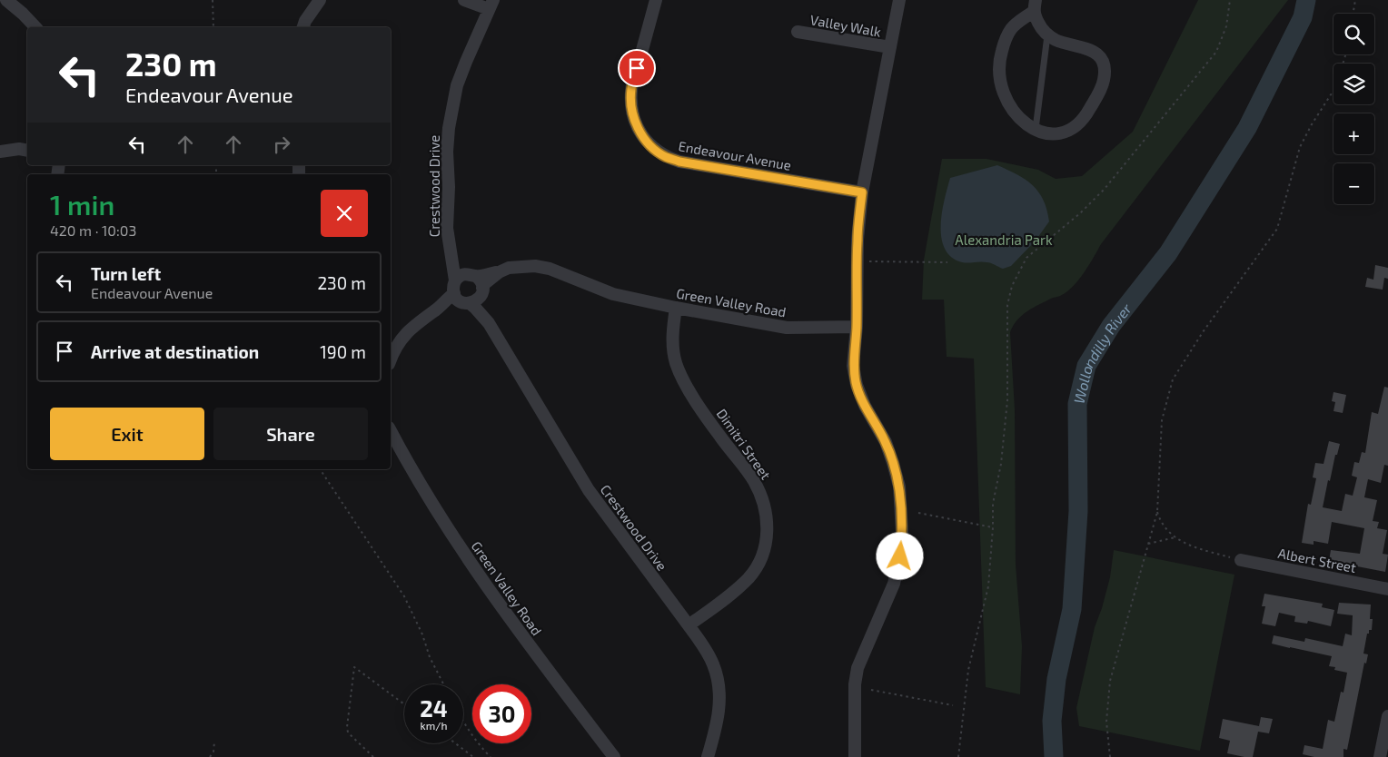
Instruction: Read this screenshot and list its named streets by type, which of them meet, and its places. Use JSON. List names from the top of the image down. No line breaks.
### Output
{"streets":{"street":["Valley Walk","Endeavour Avenue","Crestwood Drive","Green Valley Road","Dimitri Street","Albert Street"]},"crossings":[["Crestwood Drive","Green Valley Road"],["Crestwood Drive","Dimitri Street"],["Green Valley Road","Dimitri Street"]],"water":["Wollondilly River"],"parks":["Alexandria Park"],"page":{"map_buttons":["+","−"],"turn":["230 m","Endeavour Avenue"],"heading":["1 min","420 m · 10:03"],"list":[{"name":"Turn left","note":"Endeavour Avenue","value":"230 m"},{"name":"Arrive at destination","value":"190 m"}],"buttons":["Exit","Share"],"speed":"24 km/h","limit":"30"}}
